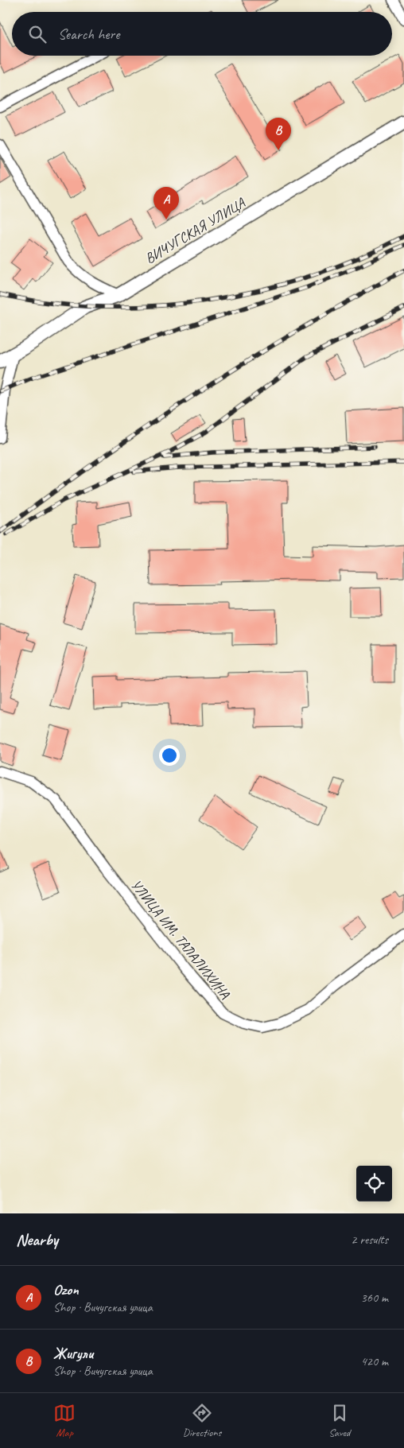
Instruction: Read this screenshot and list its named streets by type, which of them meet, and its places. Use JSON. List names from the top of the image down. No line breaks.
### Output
{"streets":{"main road":["ВИЧУГСКАЯ УЛИЦА"],"street":["УЛИЦА ИМ. ТАЛАЛИХИНА"]},"page":{"search":"Search here","pins":["B","A"],"heading":["Nearby","2 results"],"list":[{"mark":"A","name":"Ozon","note":"Shop · Вичугская улица","value":"360 m"},{"mark":"B","name":"Жигули","note":"Shop · Вичугская улица","value":"420 m"}],"nav":["Map","Directions","Saved"]}}
